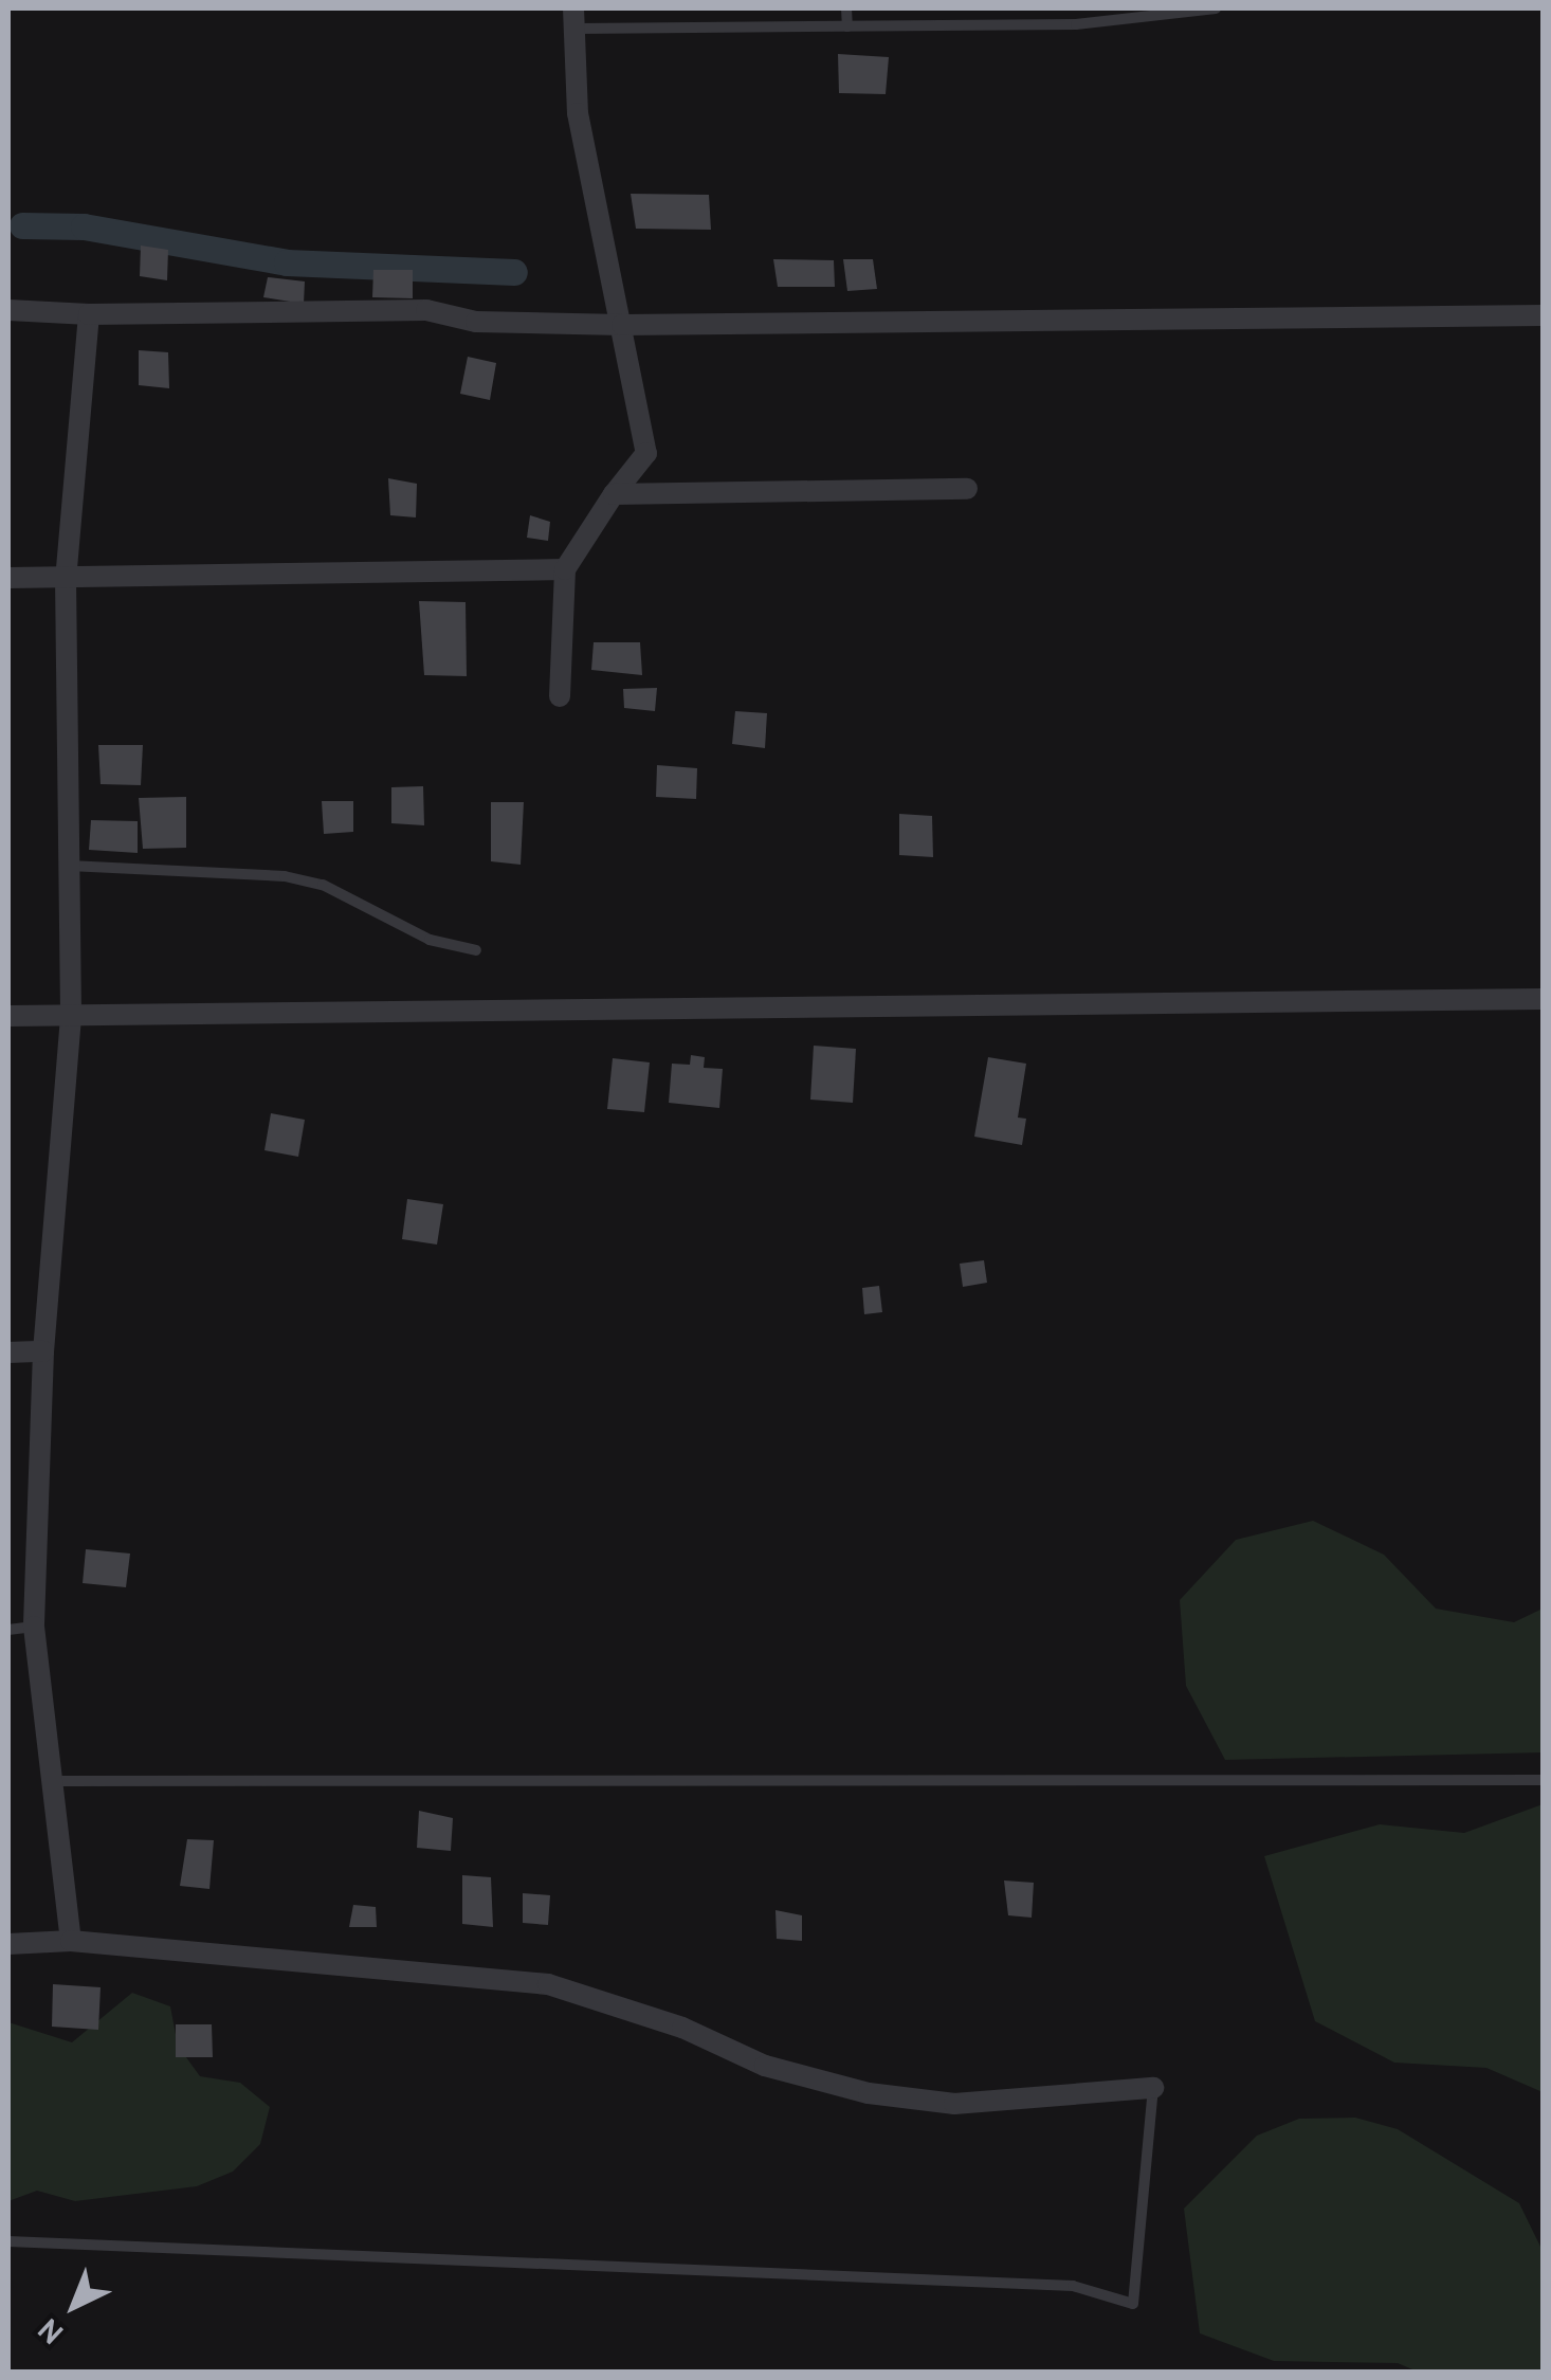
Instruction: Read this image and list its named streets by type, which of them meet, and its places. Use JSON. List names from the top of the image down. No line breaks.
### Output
{"north":"bottom left"}
